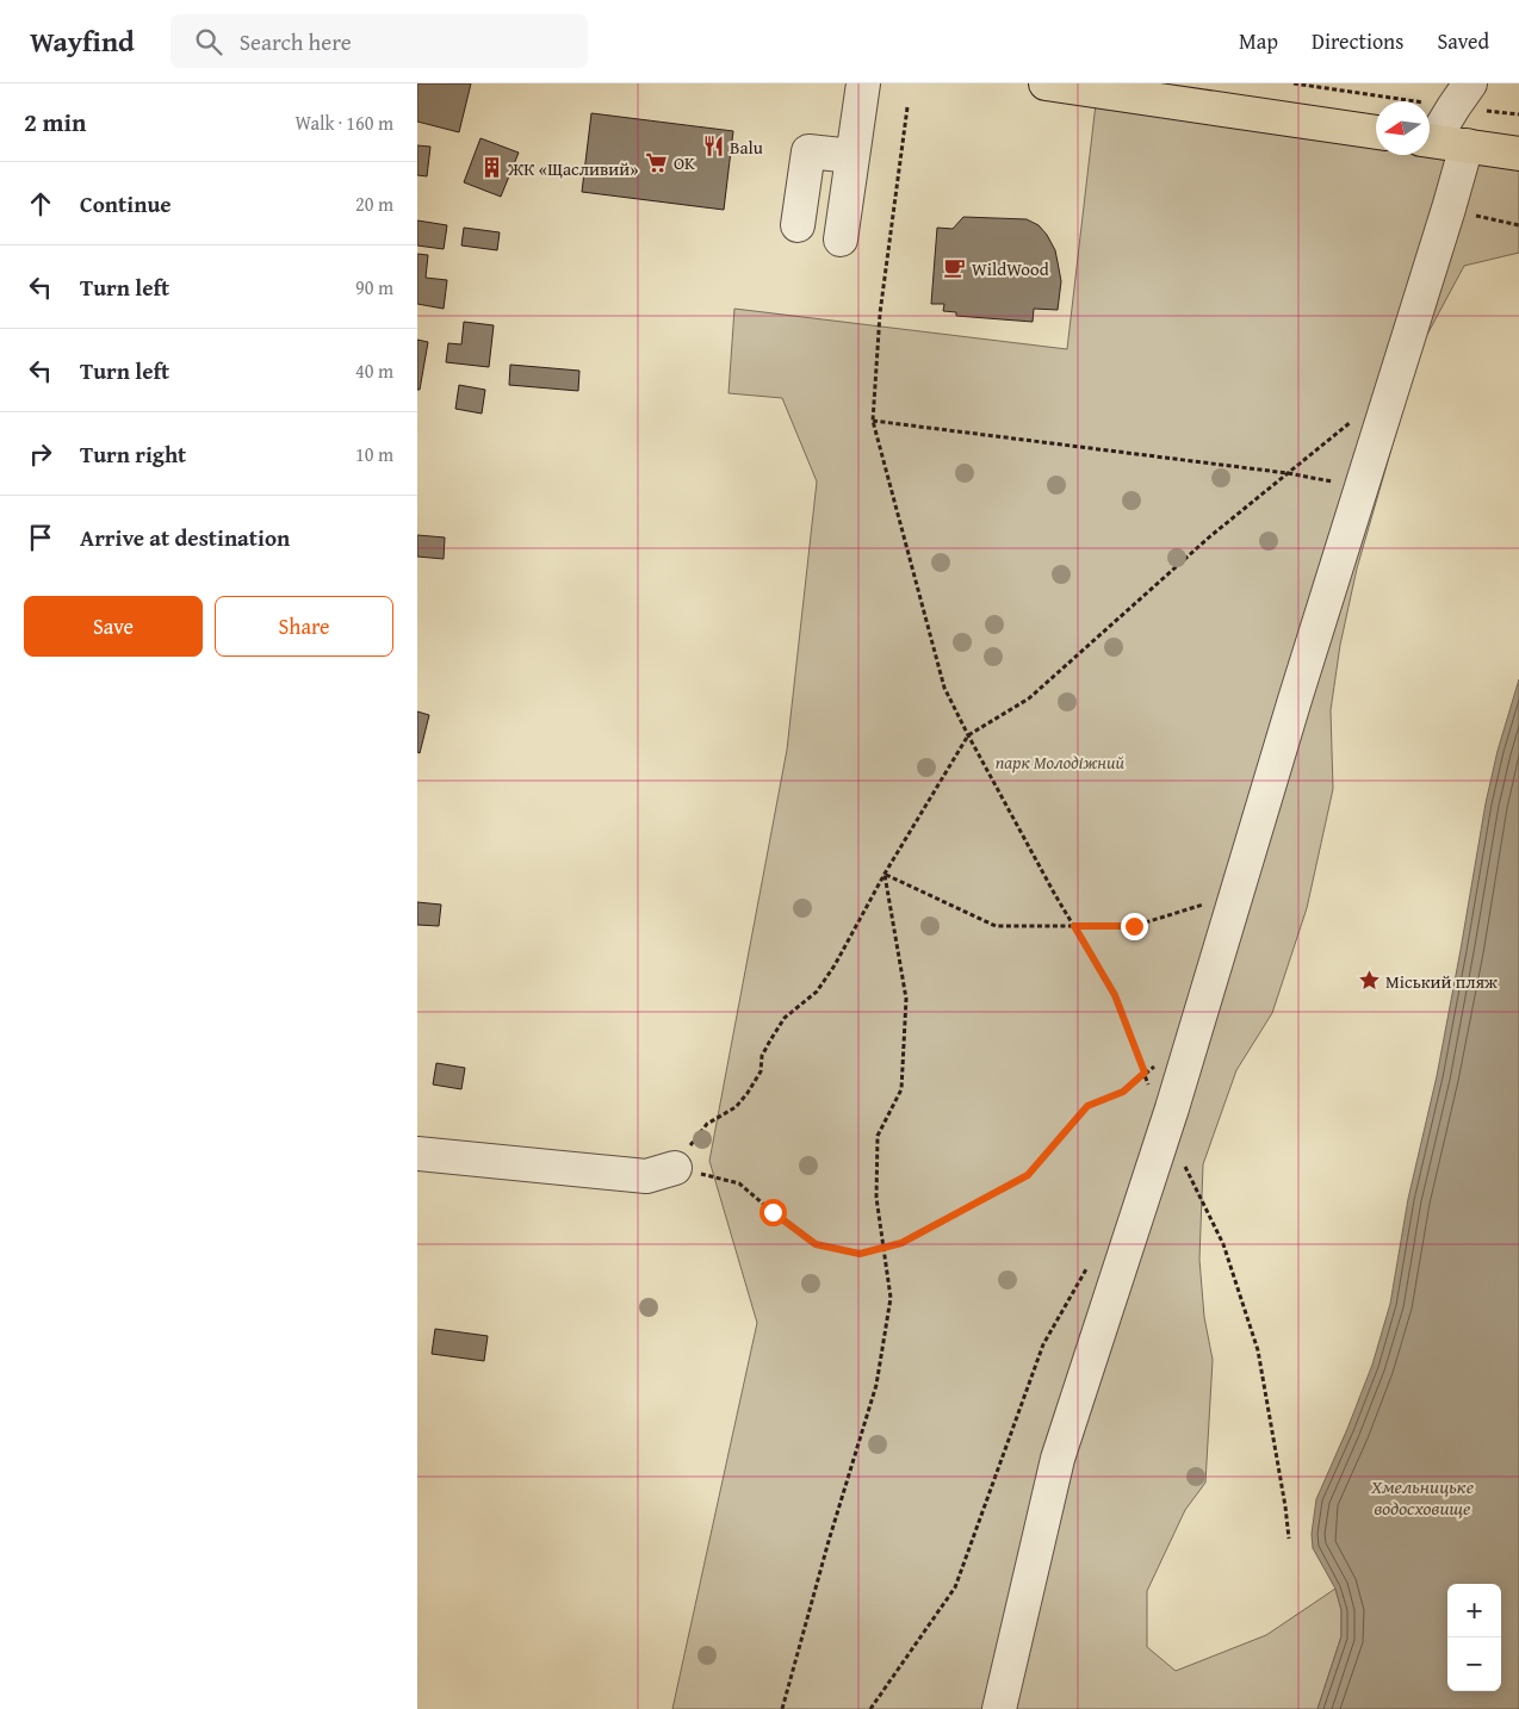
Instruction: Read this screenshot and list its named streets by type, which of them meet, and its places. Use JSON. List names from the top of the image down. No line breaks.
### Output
{"water":["Хмельницьке водосховище"],"parks":["парк Молодіжний"],"places":{"restaurant":["Balu"],"supermarket":["OK"],"building":["ЖК «Щасливий»"],"cafe":["WildWood"],"place":["Міський пляж"]},"north":"left","page":{"header":"Wayfind","search":"Search here","nav":["Map","Directions","Saved"],"heading":["2 min","Walk · 160 m"],"list":[["Continue","20 m"],["Turn left","90 m"],["Turn left","40 m"],["Turn right","10 m"],"Arrive at destination"],"buttons":["Save","Share"],"map_buttons":["+","−"]}}
